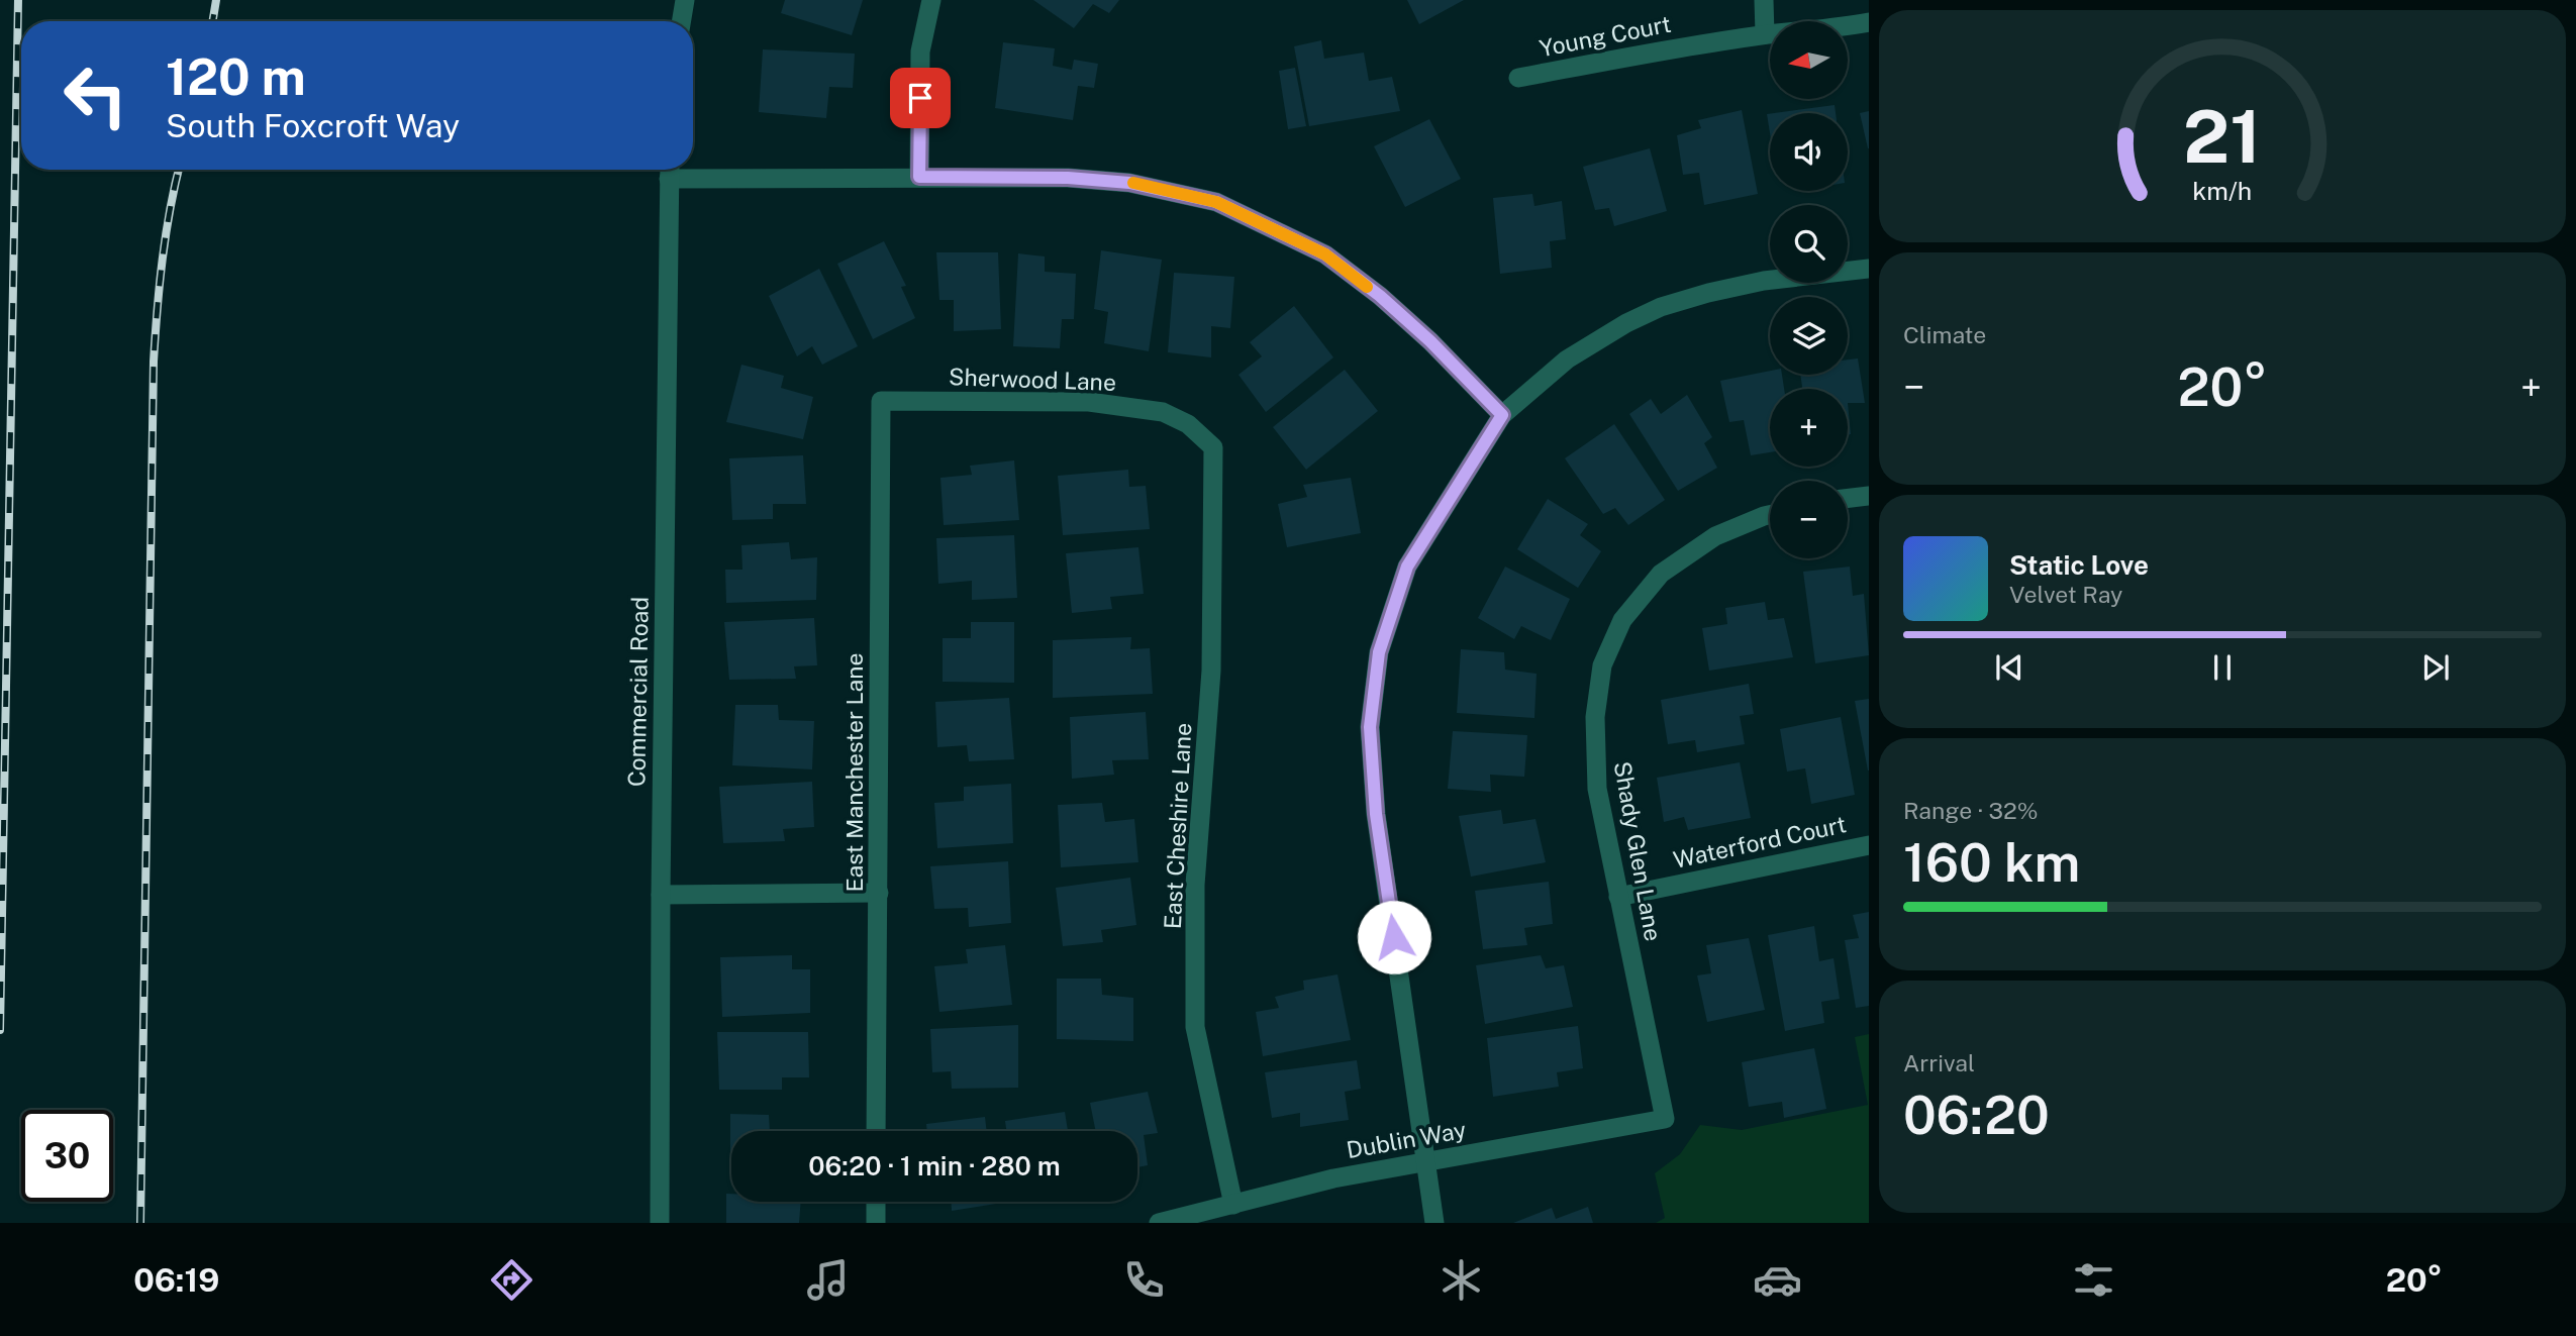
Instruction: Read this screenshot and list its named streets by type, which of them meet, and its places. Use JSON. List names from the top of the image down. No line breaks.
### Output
{"streets":{"street":["Young Court","Sherwood Lane","Commercial Road","East Manchester Lane","East Cheshire Lane","Waterford Court","Shady Glen Lane","Dublin Way"]},"crossings":[["Sherwood Lane","East Manchester Lane"],["Sherwood Lane","East Cheshire Lane"],["East Cheshire Lane","Dublin Way"],["Waterford Court","Shady Glen Lane"],["Shady Glen Lane","Dublin Way"]],"north":"left","page":{"map_buttons":["+","−"],"turn":["120 m","South Foxcroft Way"],"tile":["Climate",["Range · 32%","160 km"],["Arrival","06:20"]],"heat":["−","20°","+"],"song":["Static Love","Velvet Ray"],"limit":"30","trip":"06:20 · 1 min · 280 m","tabs":["06:19","20°"],"gauge":["21","km/h"]}}
